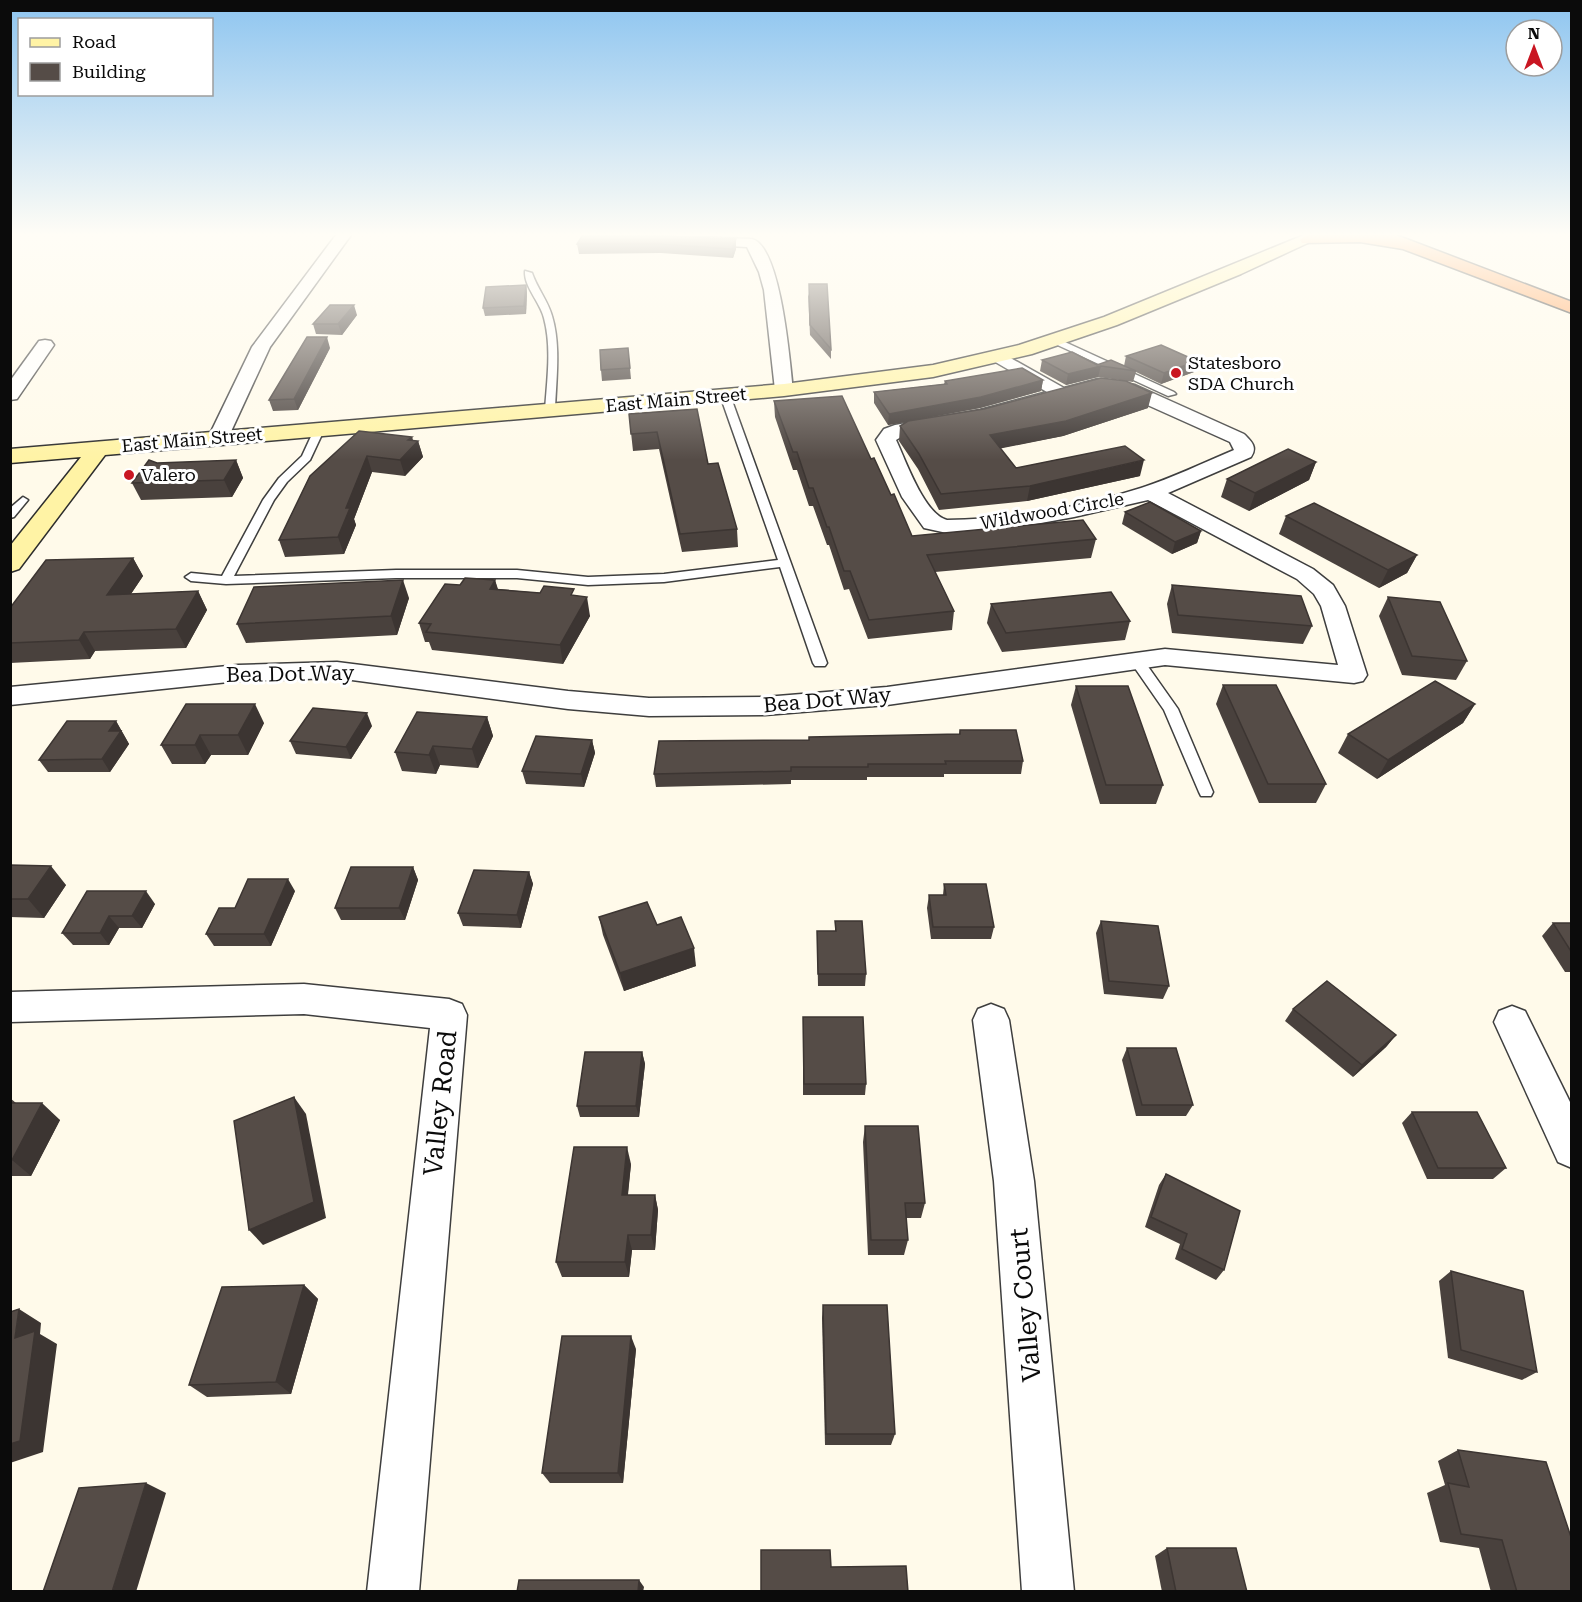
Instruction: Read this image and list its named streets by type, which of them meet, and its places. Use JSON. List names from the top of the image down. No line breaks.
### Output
{"streets":{"main road":["East Main Street"],"street":["Wildwood Circle","Bea Dot Way","Valley Road","Valley Court"]},"crossings":[["Wildwood Circle","Bea Dot Way"]],"places":["Statesboro SDA Church","Valero"],"legend":["Road","Building"],"north":"top"}
